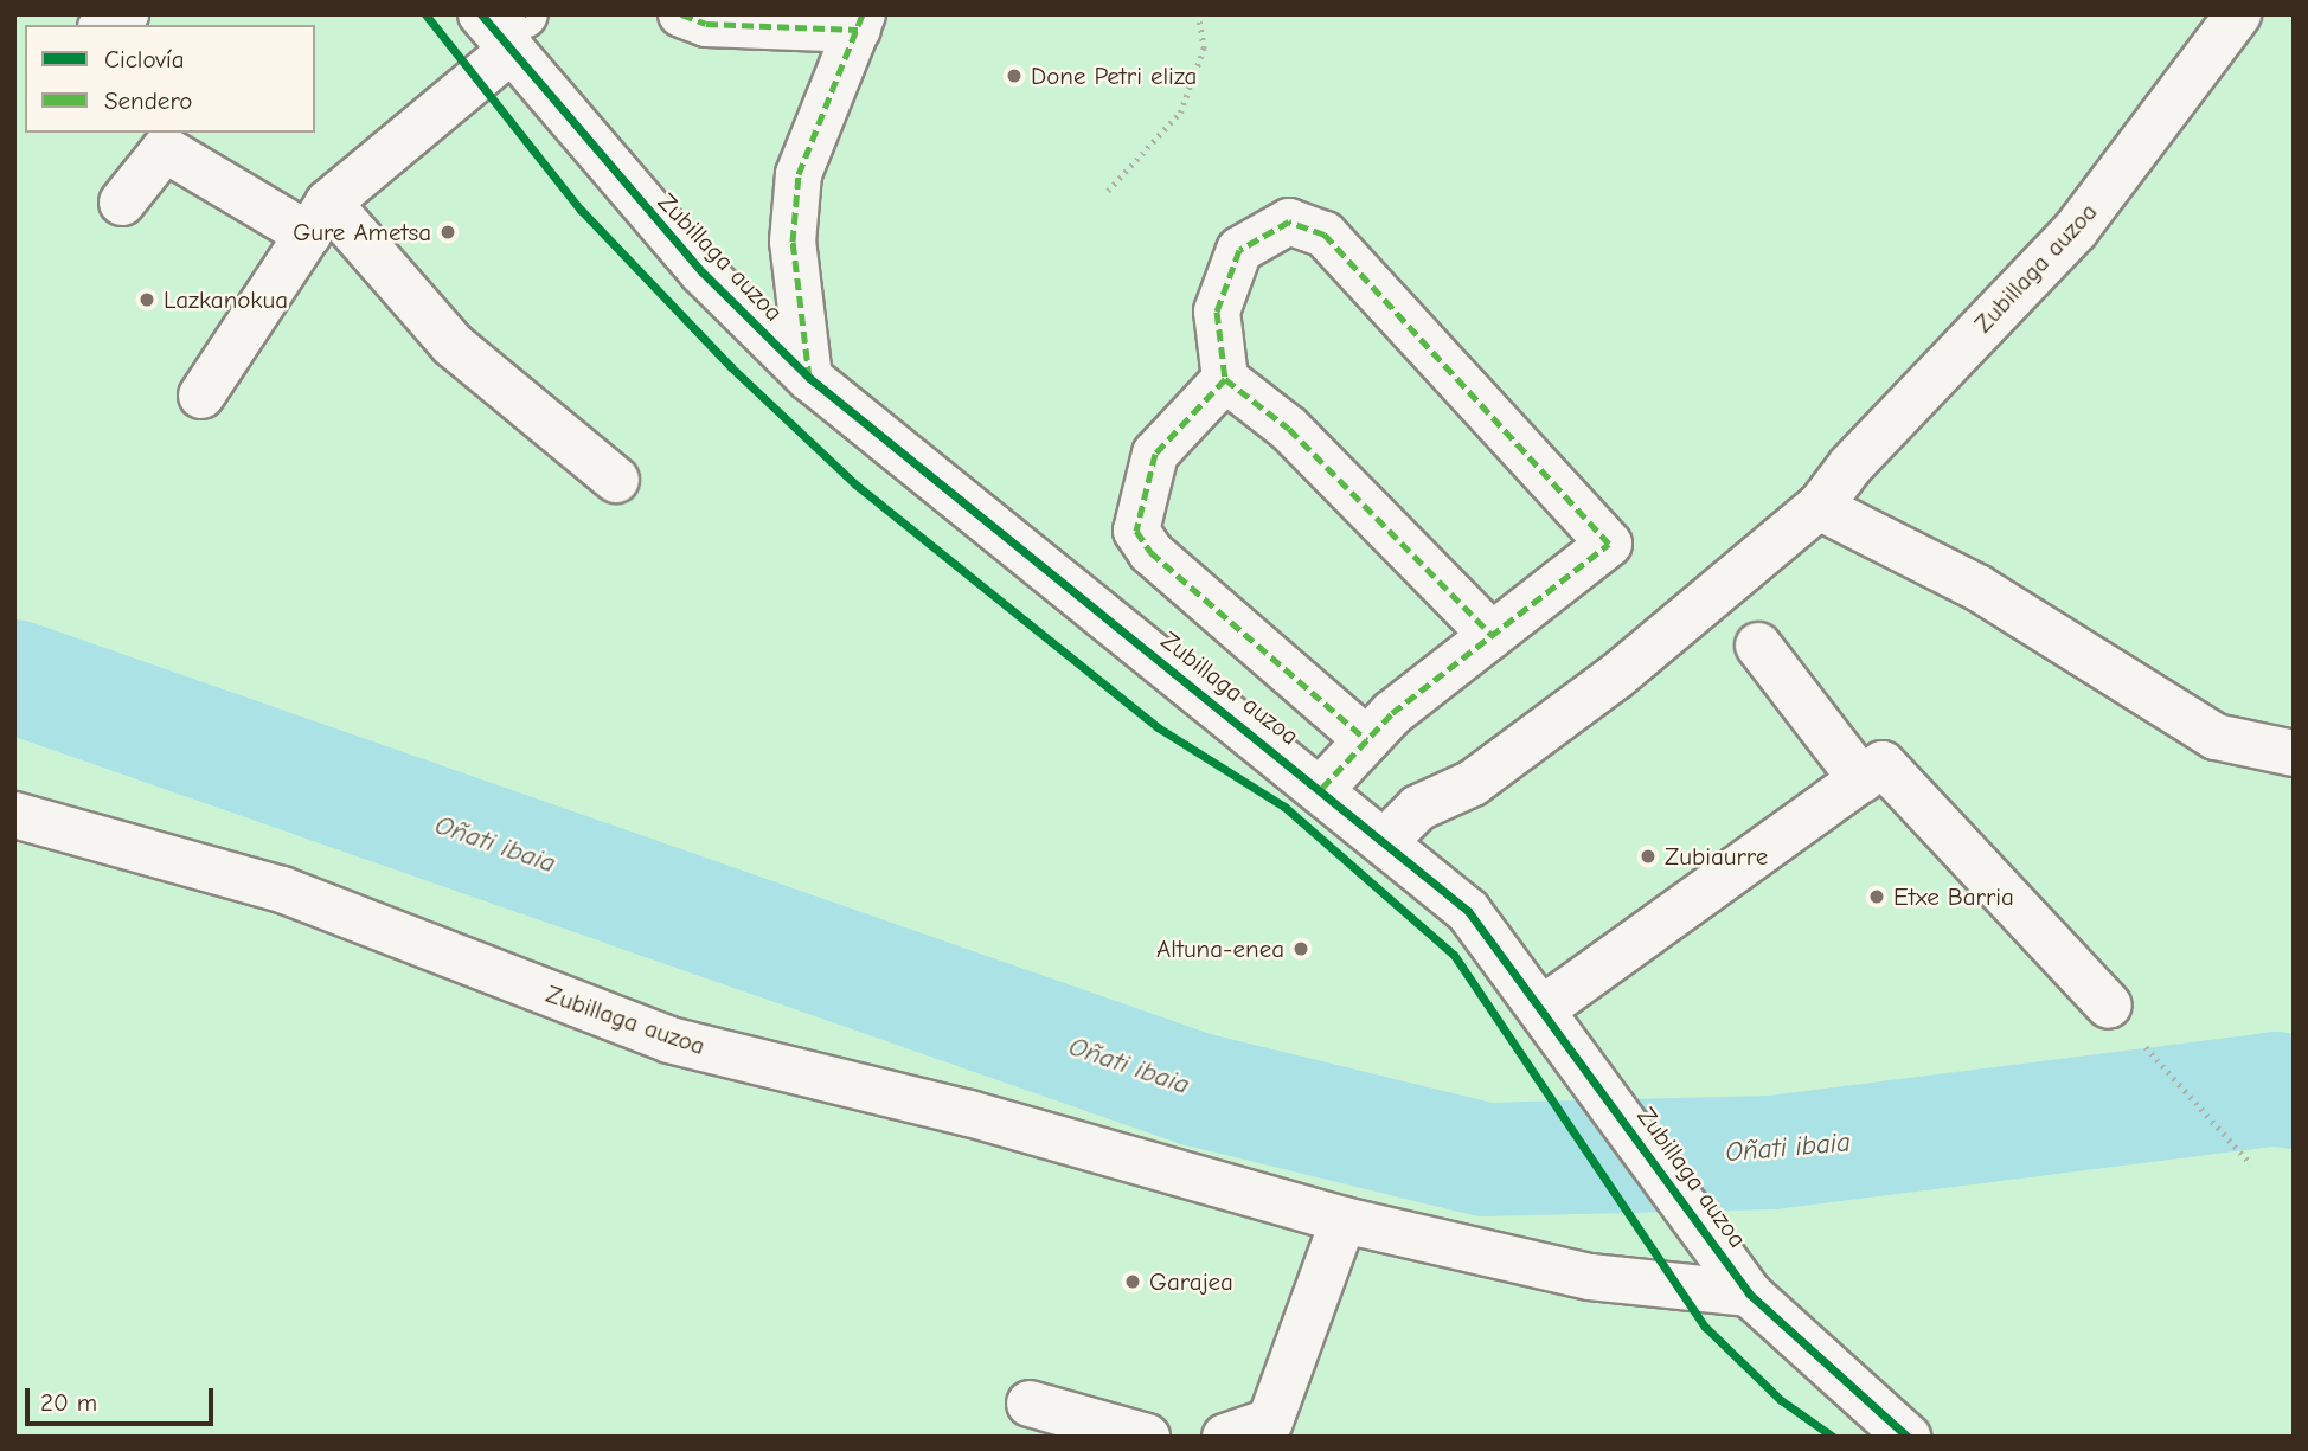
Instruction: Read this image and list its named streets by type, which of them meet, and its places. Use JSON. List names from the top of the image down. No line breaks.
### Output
{"streets":{"street":["Zubillaga auzoa"]},"water":["Oñati ibaia"],"places":["Done Petri eliza","Gure Ametsa","Lazkanokua","Zubiaurre","Etxe Barria","Altuna-enea","Garajea"],"legend":["Ciclovía","Sendero"],"scale_bar":"20 m"}
